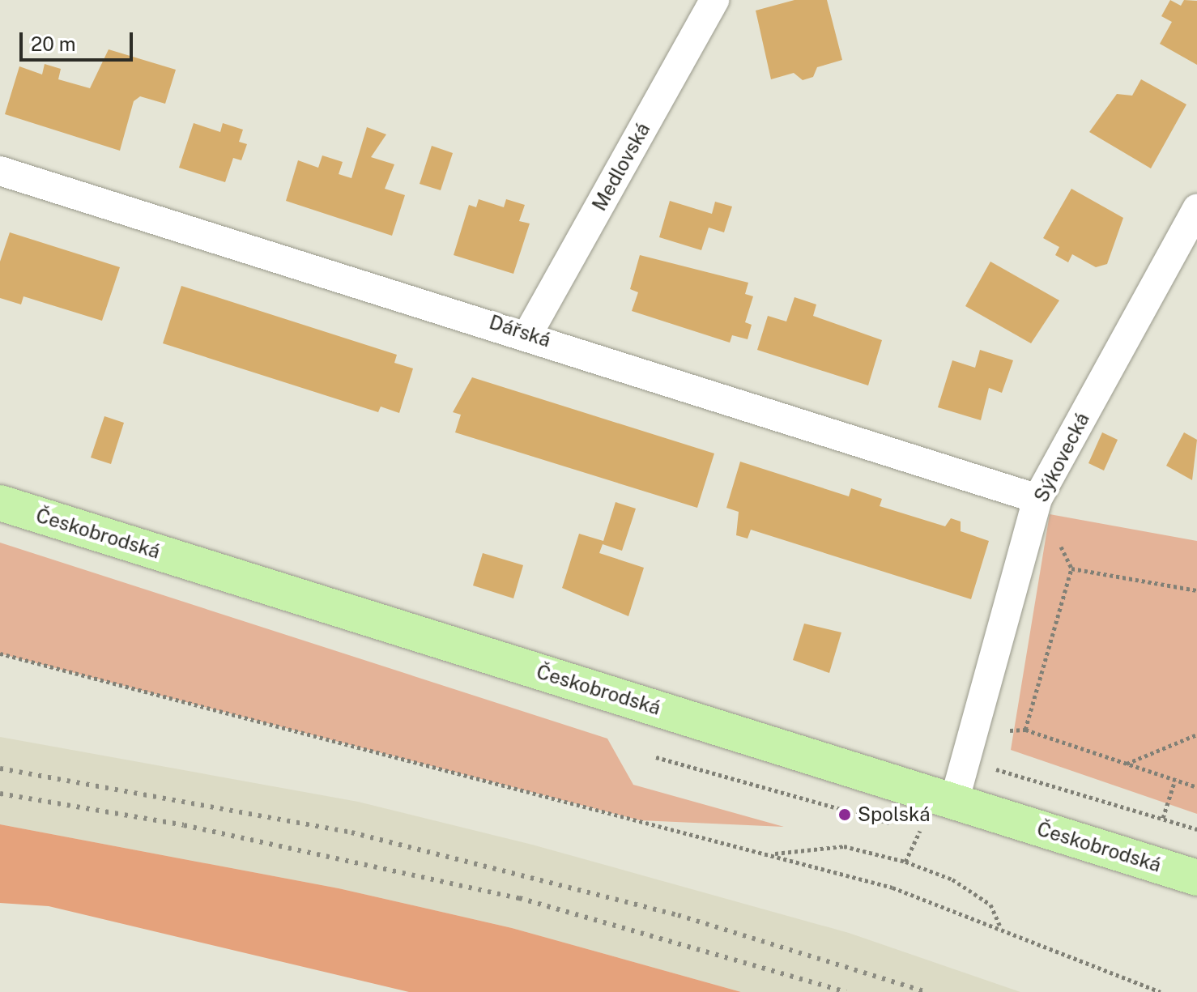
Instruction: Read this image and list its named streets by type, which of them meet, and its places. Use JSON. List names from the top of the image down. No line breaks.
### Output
{"streets":{"main road":["Českobrodská"],"street":["Medlovská","Dářská","Sýkovecká"]},"crossings":[["Medlovská","Dářská"],["Dářská","Sýkovecká"],["Sýkovecká","Českobrodská"]],"places":["Spolská"],"scale_bar":"20 m"}
